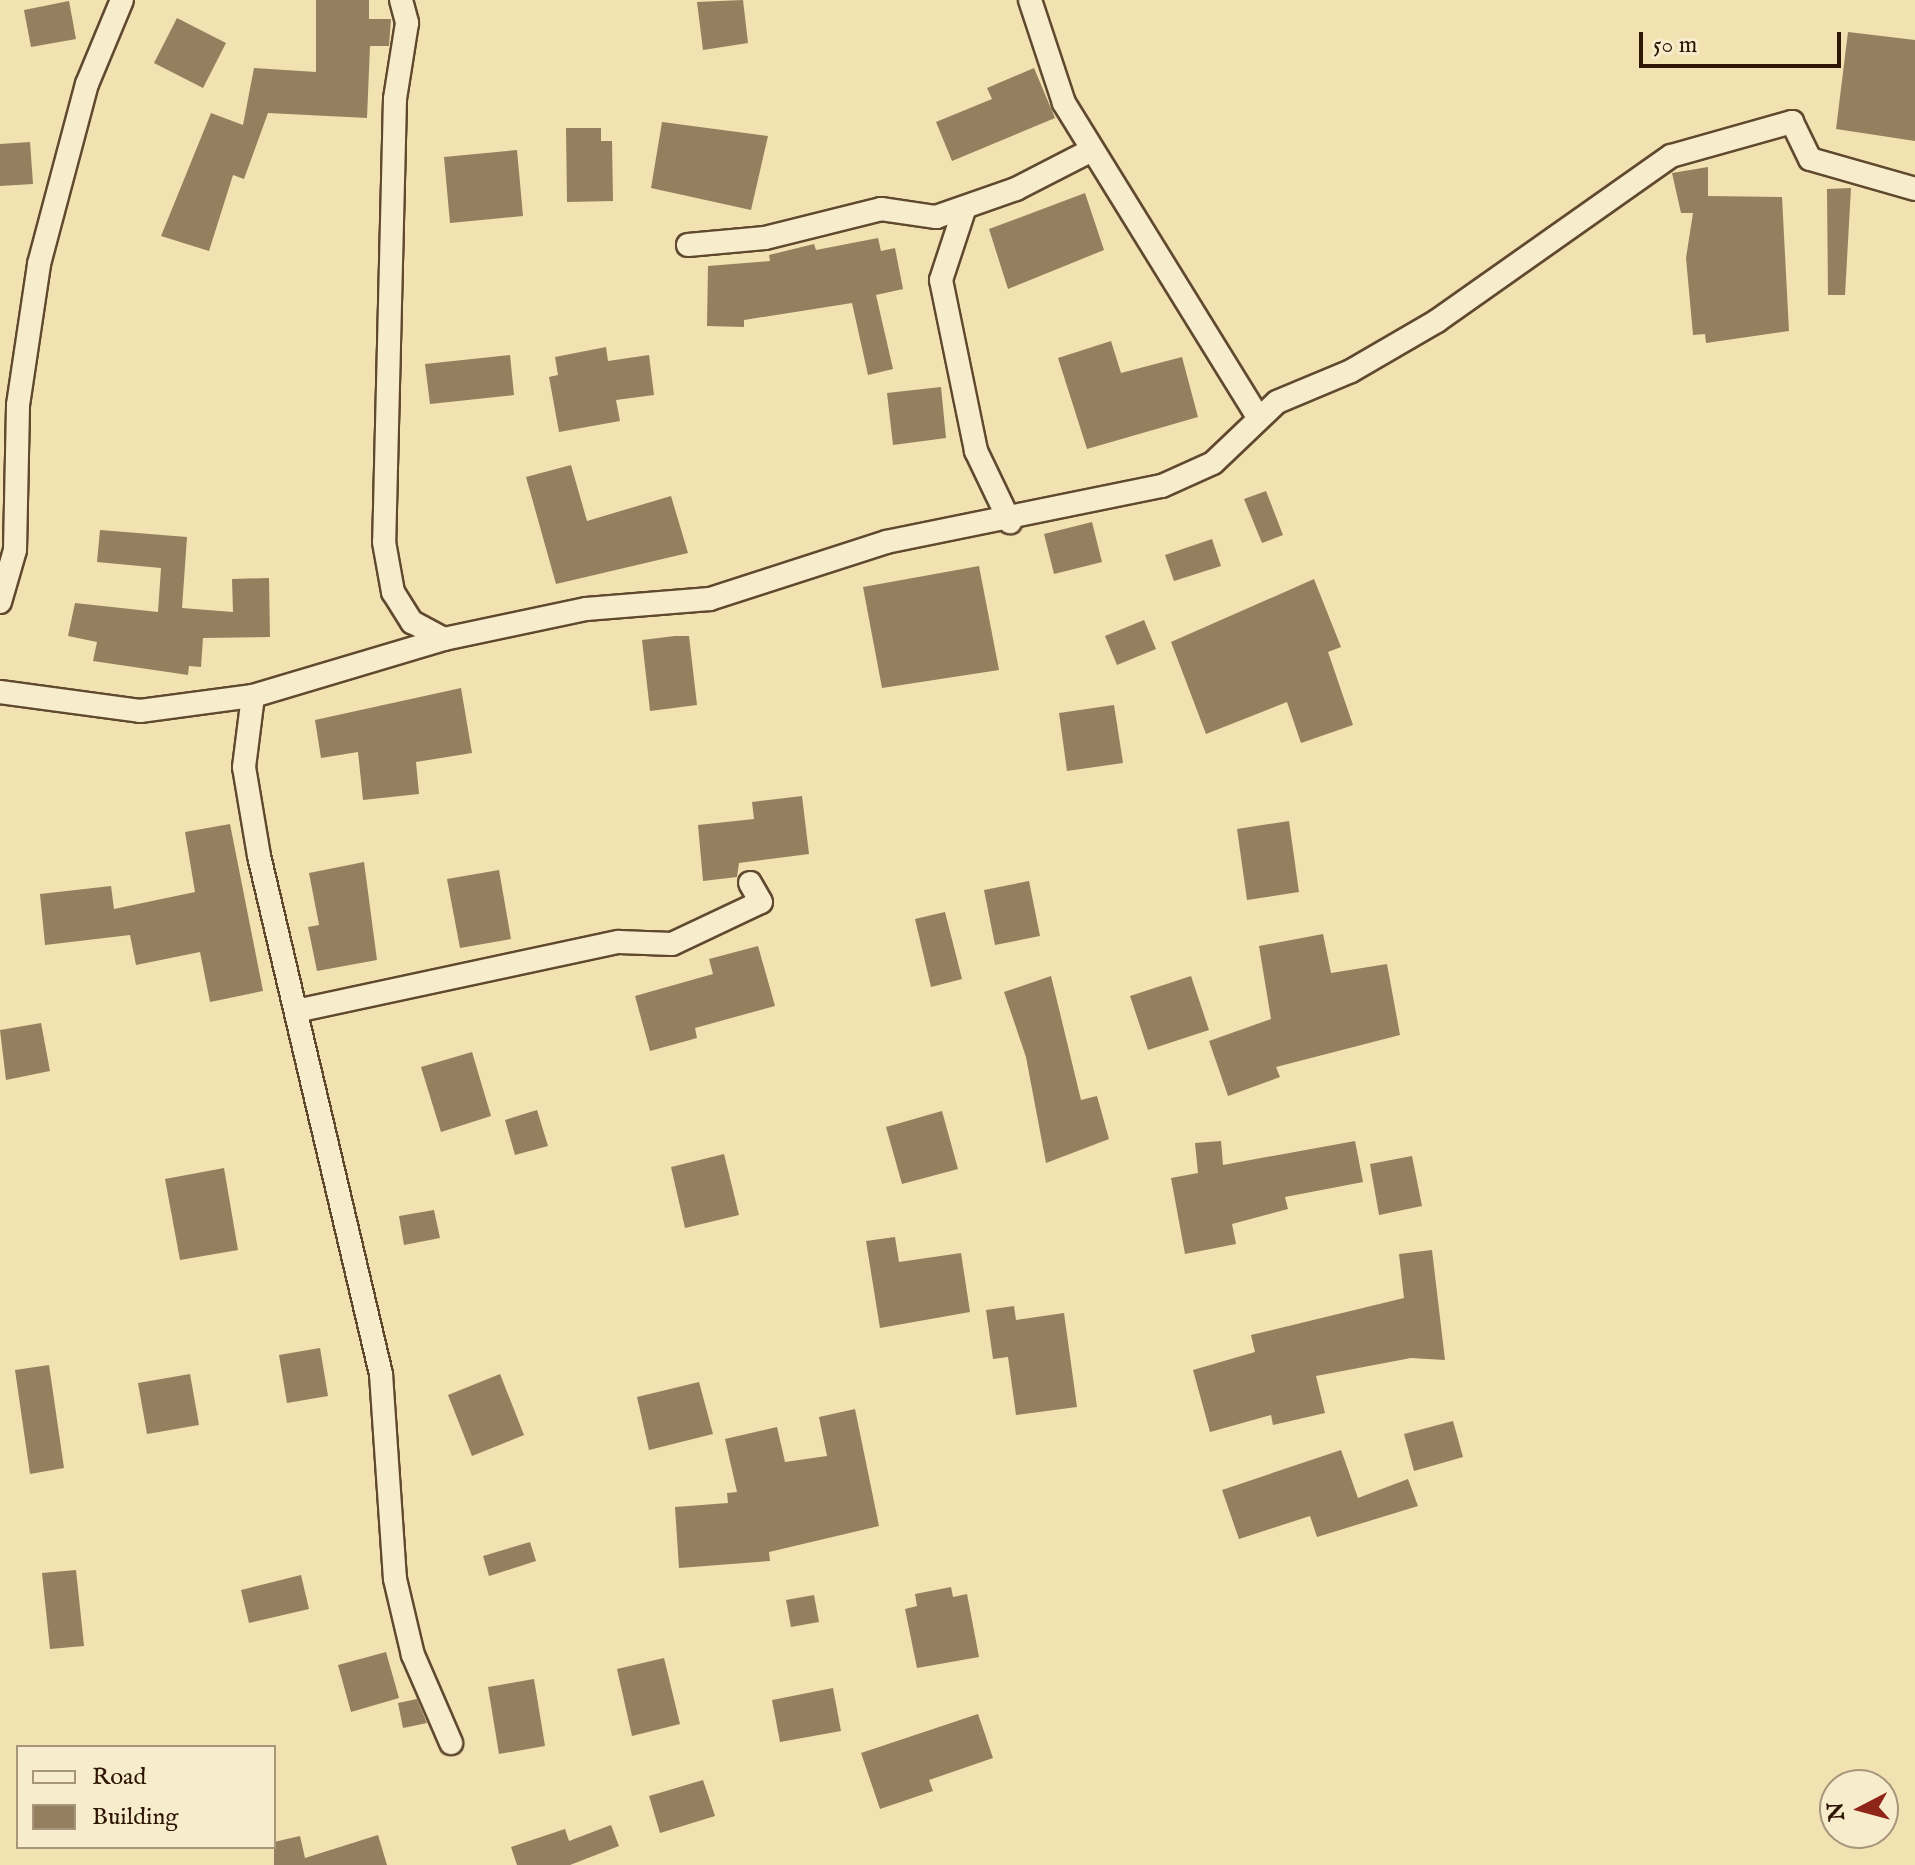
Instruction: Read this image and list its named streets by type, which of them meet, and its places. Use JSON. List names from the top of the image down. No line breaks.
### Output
{"legend":["Road","Building"],"scale_bar":"50 m","north":"left"}
